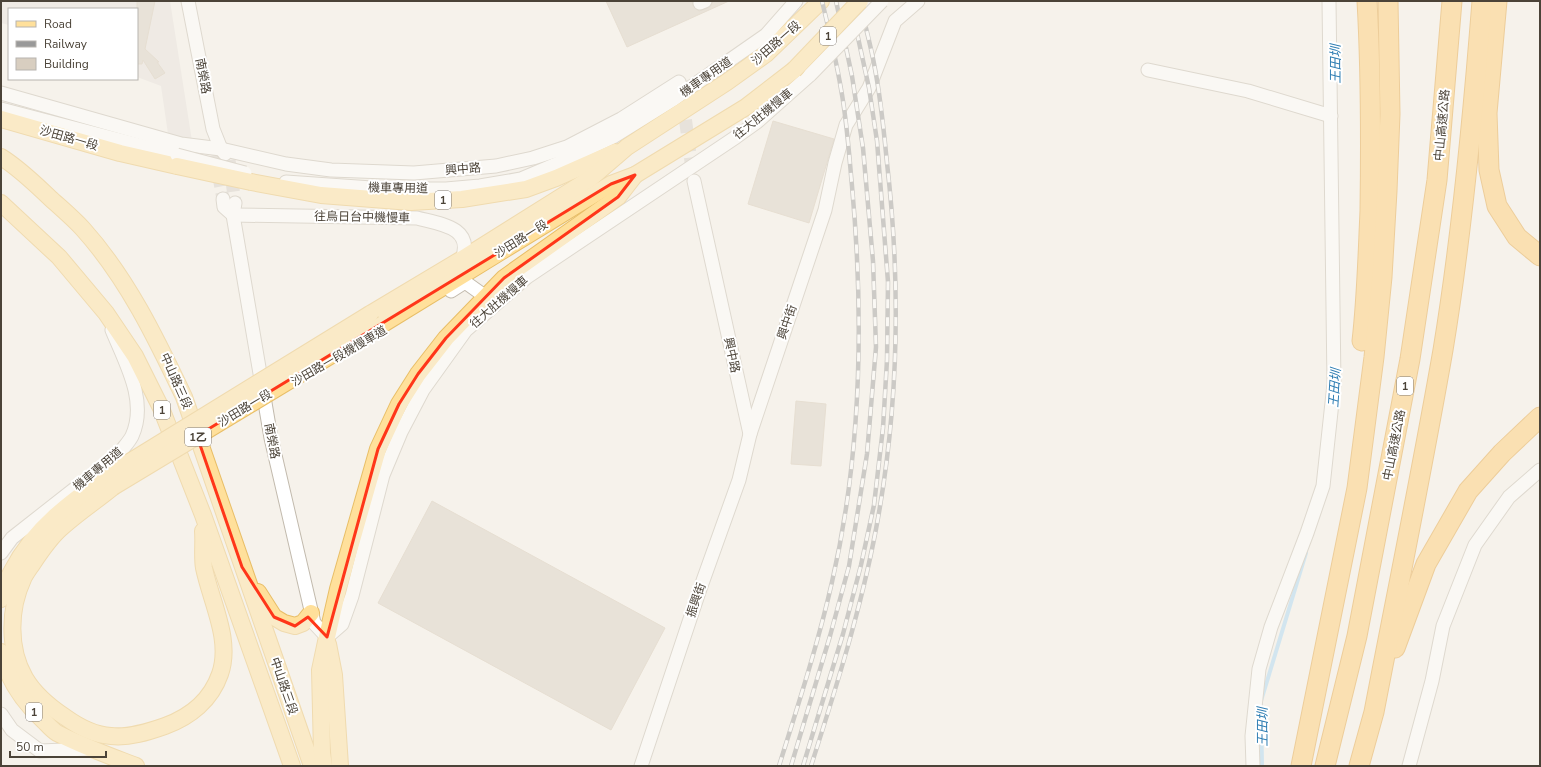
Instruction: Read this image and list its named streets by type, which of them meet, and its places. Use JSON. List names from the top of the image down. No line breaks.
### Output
{"streets":{"highway":["1","中山高速公路"],"main road":["沙田路一段","中山路三段","1乙"],"street":["南榮路","機車專用道","往大肚機慢車","興中路","往烏日台中機慢車","興中街","沙田路一段機慢車道","振興街"]},"crossings":[["沙田路一段","機車專用道"],["沙田路一段","往烏日台中機慢車"],["沙田路一段","沙田路一段機慢車道"],["沙田路一段","中山路三段"],["南榮路","興中路"],["南榮路","往烏日台中機慢車"],["機車專用道","中山路三段"],["往大肚機慢車","沙田路一段機慢車道"],["興中路","興中街"],["興中路","振興街"],["興中街","振興街"]],"water":["王田圳"],"legend":["Road","Railway","Building"],"scale_bar":"50 m"}
